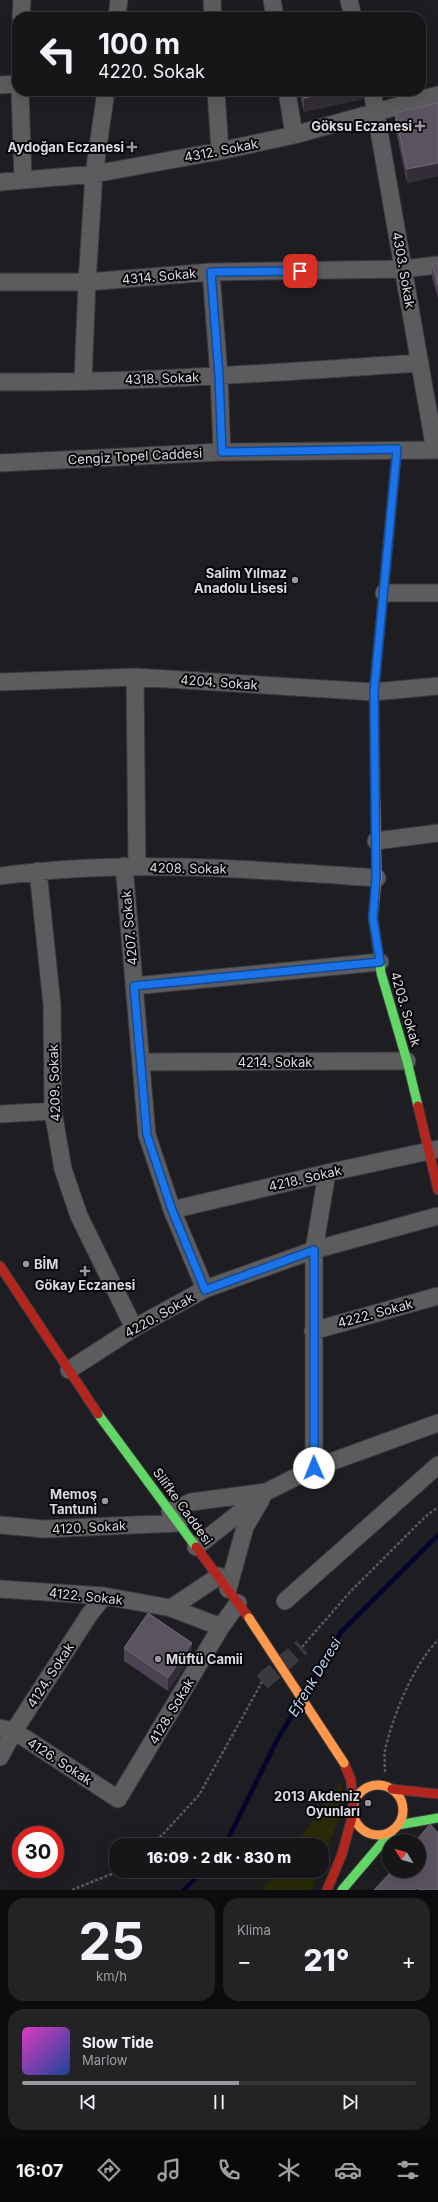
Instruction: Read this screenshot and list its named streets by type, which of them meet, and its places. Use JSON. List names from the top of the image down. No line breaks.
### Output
{"streets":{"street":["4312. Sokak","4303. Sokak","4314. Sokak","4318. Sokak","Cengiz Topel Caddesi","4204. Sokak","4208. Sokak","4207. Sokak","4203. Sokak","4214. Sokak","4209. Sokak","4218. Sokak","4222. Sokak","4220. Sokak","Silifke Caddesi","4120. Sokak","4122. Sokak","4124. Sokak","4128. Sokak","4126. Sokak"]},"crossings":[["4312. Sokak","4303. Sokak"],["4303. Sokak","4314. Sokak"],["4303. Sokak","4318. Sokak"],["4303. Sokak","Cengiz Topel Caddesi"],["Cengiz Topel Caddesi","4203. Sokak"],["4204. Sokak","4207. Sokak"],["4204. Sokak","4203. Sokak"],["4208. Sokak","4207. Sokak"],["4208. Sokak","4203. Sokak"],["4208. Sokak","4209. Sokak"],["4207. Sokak","4214. Sokak"],["4207. Sokak","4218. Sokak"],["4207. Sokak","4220. Sokak"],["4203. Sokak","4214. Sokak"],["4203. Sokak","4218. Sokak"],["4209. Sokak","4220. Sokak"],["4220. Sokak","Silifke Caddesi"],["Silifke Caddesi","4120. Sokak"],["Silifke Caddesi","4128. Sokak"],["4122. Sokak","4124. Sokak"],["4122. Sokak","4128. Sokak"],["4124. Sokak","4126. Sokak"],["4128. Sokak","4126. Sokak"]],"water":["Efrenk Deresi"],"places":{"health":["Göksu Eczanesi","Aydoğan Eczanesi","Gökay Eczanesi"],"other":["Salim Yılmaz Anadolu Lisesi","BİM","Memoş Tantuni","Müftü Camii","2013 Akdeniz Oyunları"]},"north":"top left","page":{"turn":["100 m","4220. Sokak"],"limit":"30","trip":"16:09 · 2 dk · 830 m","tile":[["25","km/h"],"Klima"],"heat":["−","21°","+"],"song":["Slow Tide","Marlow"],"tabs":"16:07"}}
